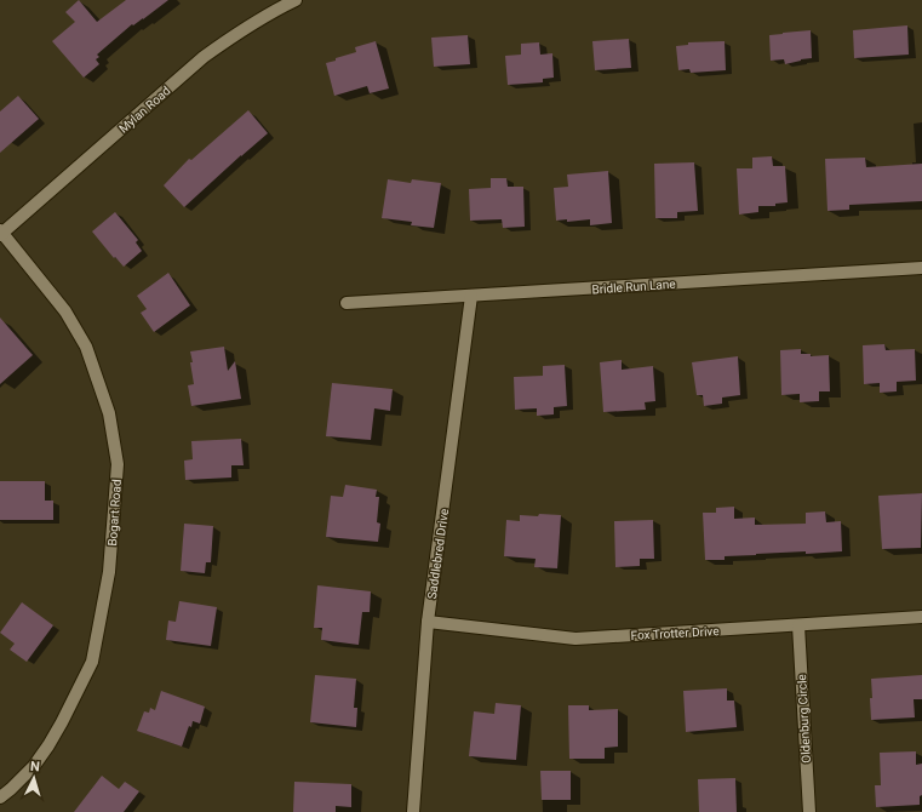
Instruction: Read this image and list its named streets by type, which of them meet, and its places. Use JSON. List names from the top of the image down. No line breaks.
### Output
{"streets":{"street":["Mylan Road","Bridle Run Lane","Bogart Road","Saddlebred Drive","Fox Trotter Drive","Oldenburg Circle"]},"crossings":[["Mylan Road","Bogart Road"],["Bridle Run Lane","Saddlebred Drive"],["Saddlebred Drive","Fox Trotter Drive"],["Fox Trotter Drive","Oldenburg Circle"]],"north":"top"}
